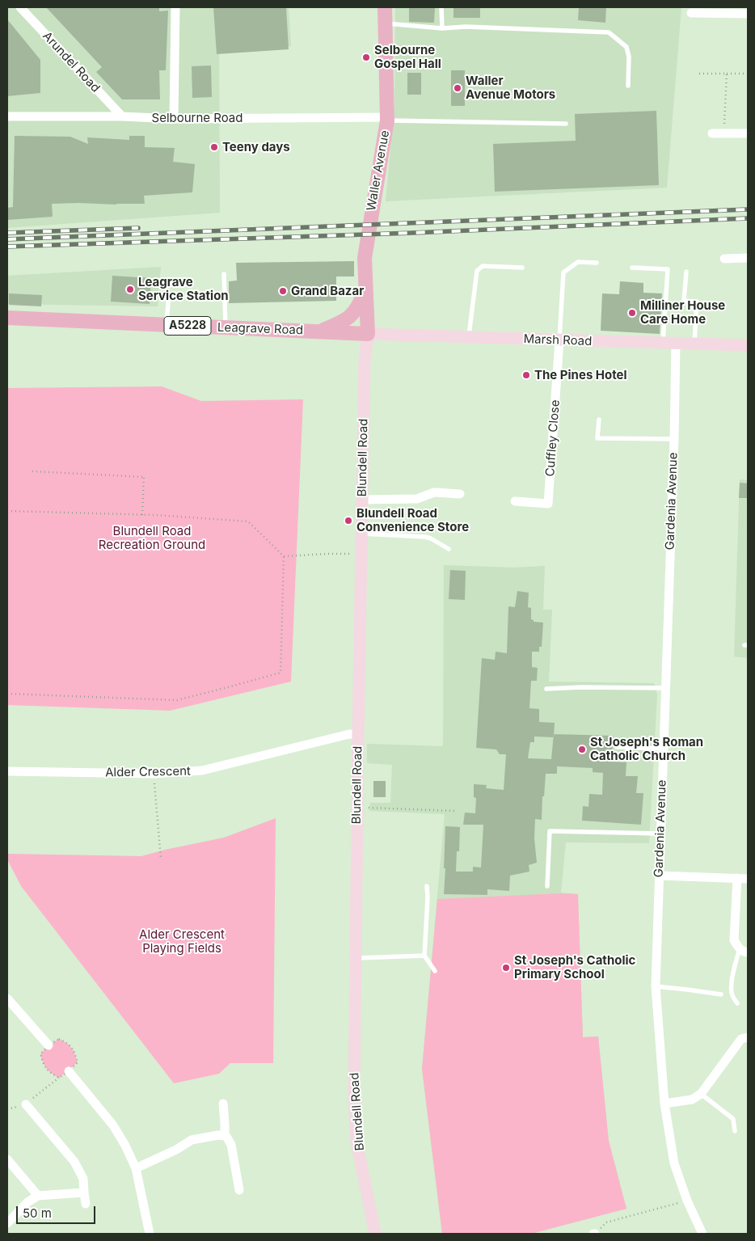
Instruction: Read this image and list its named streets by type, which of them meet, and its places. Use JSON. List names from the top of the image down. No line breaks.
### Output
{"streets":{"main road":["Waller Avenue","A5228","Leagrave Road"],"street":["Arundel Road","Selbourne Road","Marsh Road","Cuffley Close","Blundell Road","Gardenia Avenue","Alder Crescent"]},"crossings":[["Arundel Road","Selbourne Road"],["Selbourne Road","Waller Avenue"],["Waller Avenue","Leagrave Road"],["Waller Avenue","Marsh Road"],["Waller Avenue","Blundell Road"],["Leagrave Road","Marsh Road"],["Leagrave Road","Blundell Road"],["Marsh Road","Cuffley Close"],["Marsh Road","Blundell Road"],["Marsh Road","Gardenia Avenue"],["Blundell Road","Alder Crescent"]],"parks":["Blundell Road Recreation Ground","Alder Crescent Playing Fields"],"places":["Selbourne Gospel Hall","Waller Avenue Motors","Teeny days","Leagrave Service Station","Grand Bazar","Milliner House Care Home","The Pines Hotel","Blundell Road Convenience Store","St Joseph's Roman Catholic Church","St Joseph's Catholic Primary School"],"scale_bar":"50 m"}
